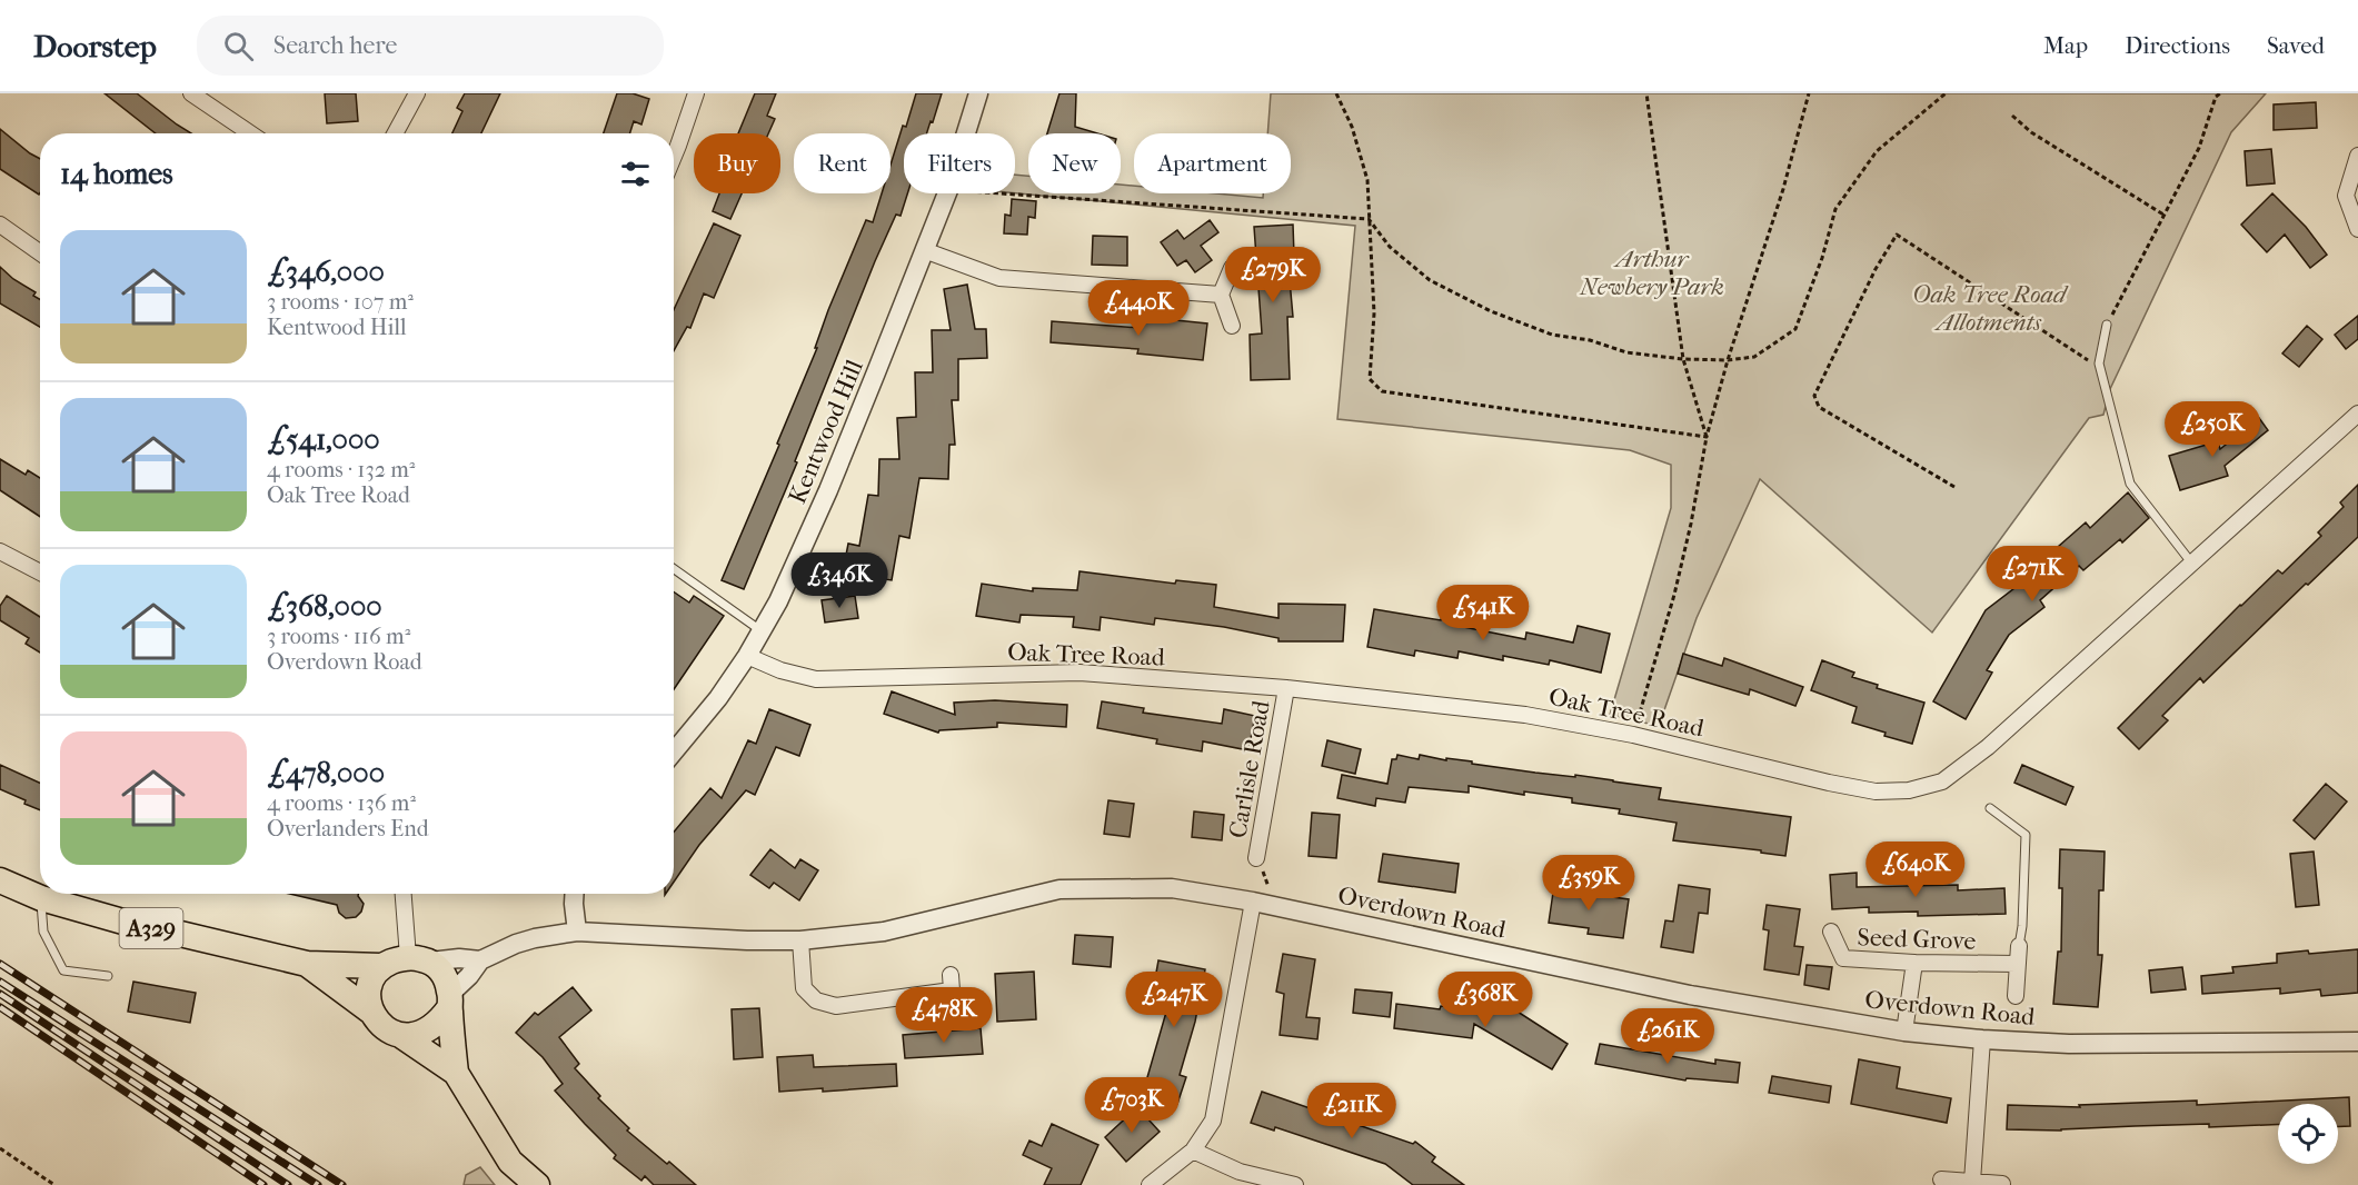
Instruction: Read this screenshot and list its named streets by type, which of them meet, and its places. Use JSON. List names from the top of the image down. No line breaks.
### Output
{"streets":{"main road":["A329"],"street":["Kentwood Hill","Oak Tree Road","Carlisle Road","Overdown Road","Seed Grove"]},"crossings":[["Kentwood Hill","Oak Tree Road"],["Oak Tree Road","Carlisle Road"],["Overdown Road","A329"]],"parks":["Arthur Newbery Park","Oak Tree Road Allotments"],"page":{"header":"Doorstep","search":"Search here","nav":["Map","Directions","Saved"],"chip":["Buy","Rent","Filters","New","Apartment"],"heading":"14 homes","list":[{"name":"£346,000","note":"3 rooms · 107 m² · Kentwood Hill"},{"name":"£541,000","note":"4 rooms · 132 m² · Oak Tree Road"},{"name":"£368,000","note":"3 rooms · 116 m² · Overdown Road"},{"name":"£478,000","note":"4 rooms · 136 m² · Overlanders End"}],"price":["£279K","£440K","£250K","£271K","£346K","£541K","£640K","£359K","£247K","£368K","£478K","£261K","£703K","£211K"]}}
